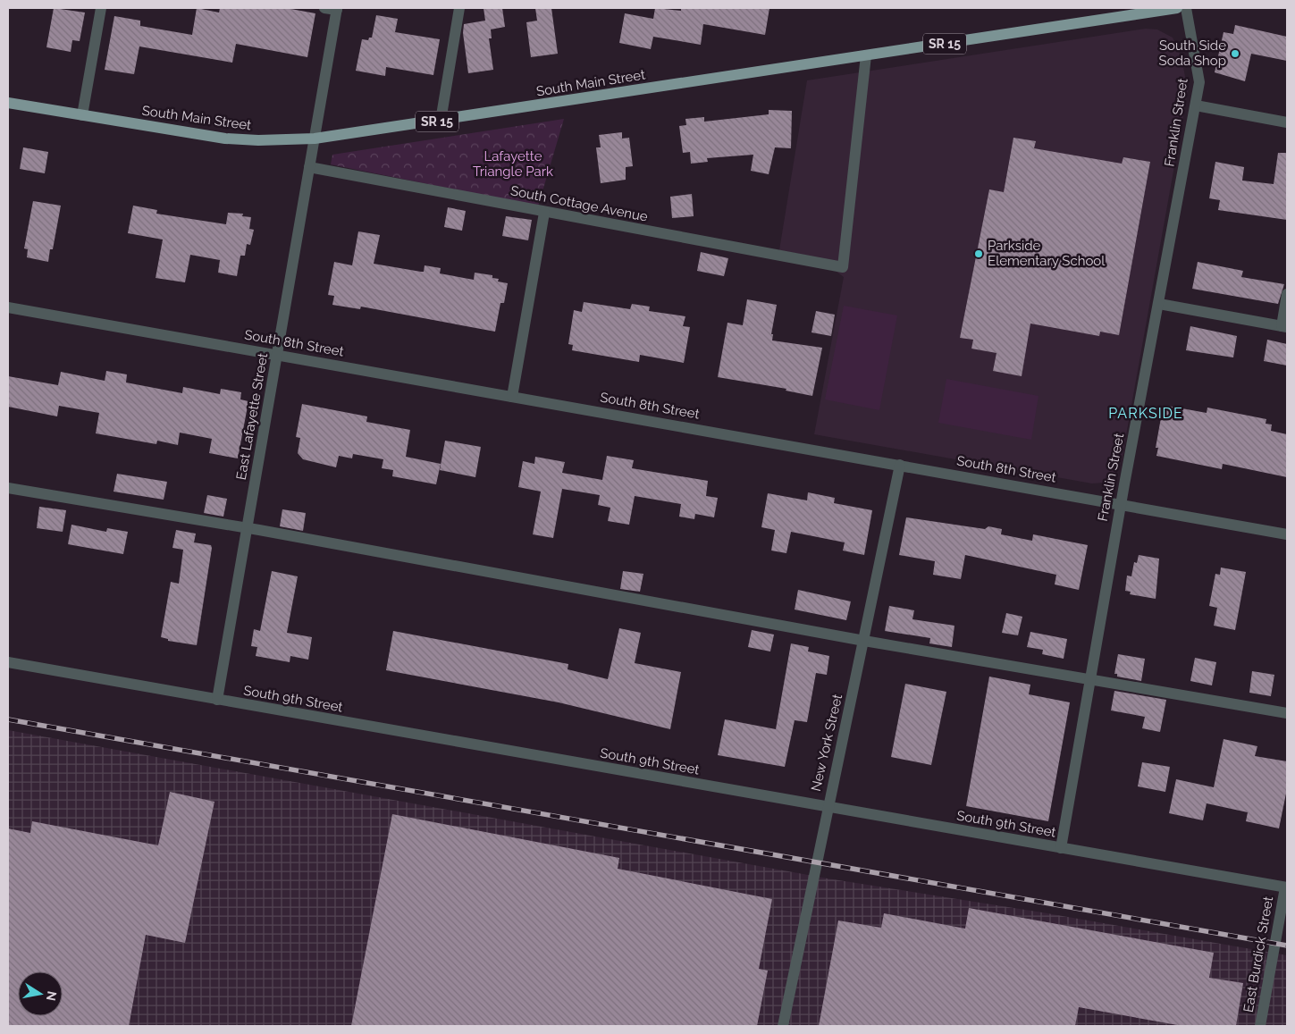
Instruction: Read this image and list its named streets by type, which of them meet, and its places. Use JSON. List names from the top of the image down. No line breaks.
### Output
{"streets":{"main road":["SR 15","South Main Street"],"street":["Franklin Street","South Cottage Avenue","South 8th Street","East Lafayette Street","South 9th Street","New York Street","East Burdick Street"]},"crossings":[["South Main Street","South Cottage Avenue"],["South Main Street","East Lafayette Street"],["Franklin Street","South 8th Street"],["Franklin Street","South 9th Street"],["South Cottage Avenue","East Lafayette Street"],["South 8th Street","East Lafayette Street"],["South 8th Street","New York Street"],["East Lafayette Street","South 9th Street"],["South 9th Street","New York Street"],["South 9th Street","East Burdick Street"]],"districts":["PARKSIDE"],"parks":["Lafayette Triangle Park"],"places":["South Side Soda Shop","Parkside Elementary School"],"north":"right"}
